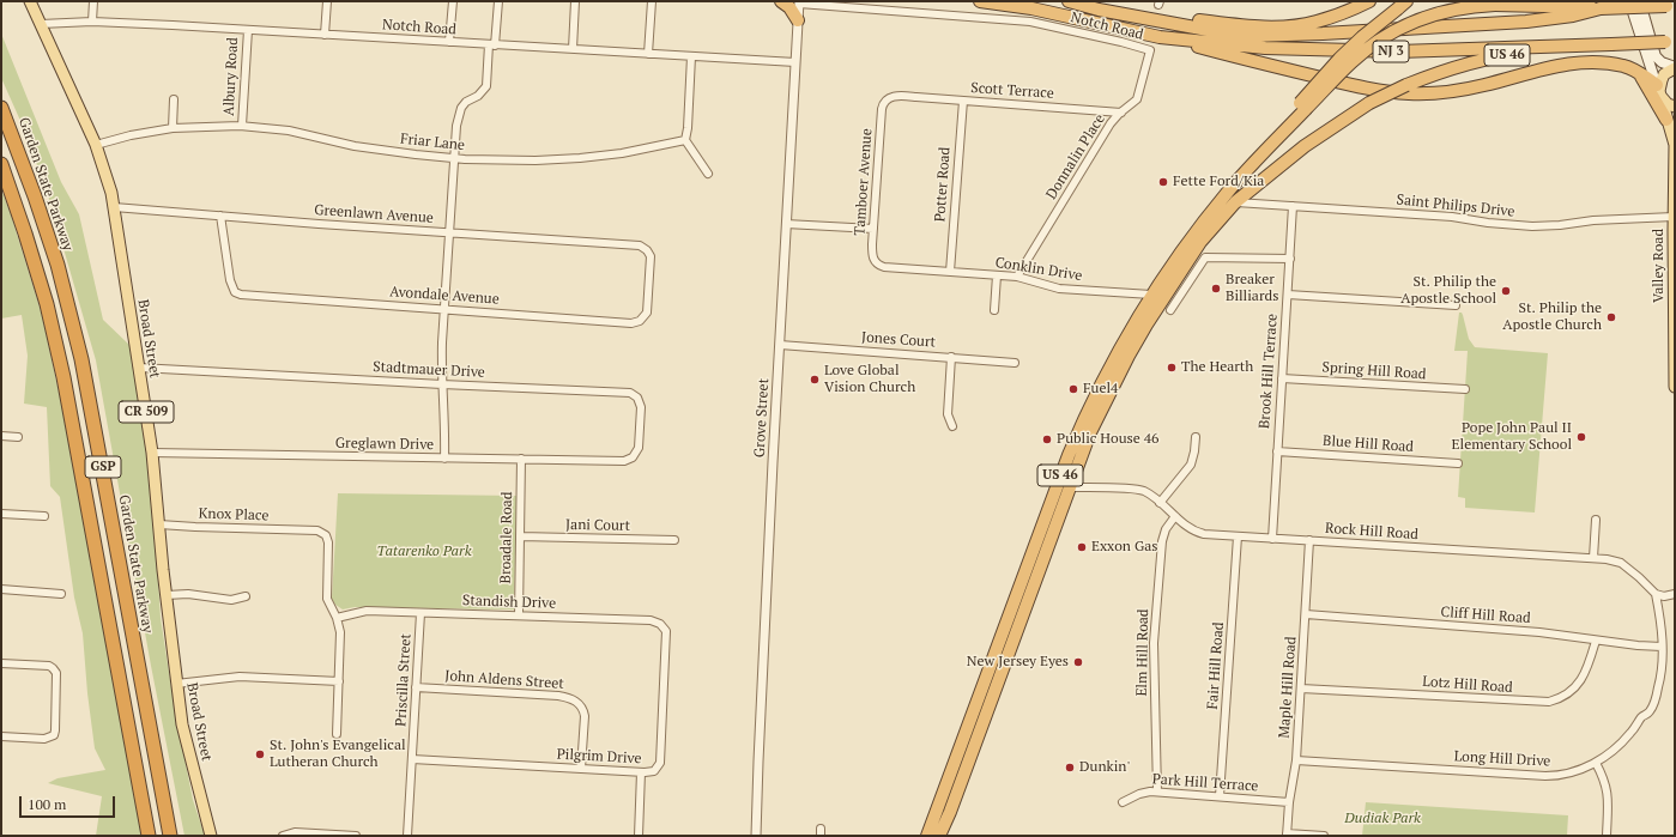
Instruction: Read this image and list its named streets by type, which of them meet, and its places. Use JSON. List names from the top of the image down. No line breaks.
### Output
{"streets":{"highway":["NJ 3","US 46","Garden State Parkway","GSP"],"main road":["Valley Road","Broad Street","CR 509"],"street":["Notch Road","Albury Road","Scott Terrace","Friar Lane","Donnalin Place","Tamboer Avenue","Potter Road","Saint Philips Drive","Greenlawn Avenue","Conklin Drive","Avondale Avenue","Jones Court","Stadtmauer Drive","Brook Hill Terrace","Spring Hill Road","Grove Street","Greglawn Drive","Blue Hill Road","Knox Place","Jani Court","Rock Hill Road","Broadale Road","Standish Drive","Cliff Hill Road","Elm Hill Road","Fair Hill Road","Priscilla Street","John Aldens Street","Lotz Hill Road","Maple Hill Road","Pilgrim Drive","Long Hill Drive","Park Hill Terrace"]},"crossings":[["Notch Road","Albury Road"],["Notch Road","Donnalin Place"],["Notch Road","Broad Street"],["Notch Road","Grove Street"],["NJ 3","US 46"],["US 46","Saint Philips Drive"],["US 46","Conklin Drive"],["US 46","Rock Hill Road"],["Albury Road","Friar Lane"],["Scott Terrace","Donnalin Place"],["Scott Terrace","Tamboer Avenue"],["Scott Terrace","Potter Road"],["Friar Lane","Broad Street"],["Donnalin Place","Conklin Drive"],["Tamboer Avenue","Conklin Drive"],["Potter Road","Conklin Drive"],["Saint Philips Drive","Valley Road"],["Saint Philips Drive","Brook Hill Terrace"],["Greenlawn Avenue","Avondale Avenue"],["Greenlawn Avenue","Broad Street"],["Broad Street","Stadtmauer Drive"],["Broad Street","Greglawn Drive"],["Broad Street","Knox Place"],["Jones Court","Grove Street"],["Stadtmauer Drive","Greglawn Drive"],["Brook Hill Terrace","Spring Hill Road"],["Brook Hill Terrace","Blue Hill Road"],["Brook Hill Terrace","Rock Hill Road"],["Greglawn Drive","Broadale Road"],["Knox Place","Standish Drive"],["Jani Court","Broadale Road"],["Rock Hill Road","Elm Hill Road"],["Rock Hill Road","Fair Hill Road"],["Rock Hill Road","Maple Hill Road"],["Rock Hill Road","Long Hill Drive"],["Broadale Road","Standish Drive"],["Standish Drive","Priscilla Street"],["Standish Drive","Pilgrim Drive"],["Cliff Hill Road","Lotz Hill Road"],["Cliff Hill Road","Maple Hill Road"],["Cliff Hill Road","Long Hill Drive"],["Elm Hill Road","Park Hill Terrace"],["Fair Hill Road","Park Hill Terrace"],["Priscilla Street","John Aldens Street"],["Priscilla Street","Pilgrim Drive"],["John Aldens Street","Pilgrim Drive"],["Lotz Hill Road","Maple Hill Road"],["Maple Hill Road","Long Hill Drive"],["Maple Hill Road","Park Hill Terrace"]],"parks":["Tatarenko Park","Dudiak Park"],"places":["Fette Ford/Kia","Breaker Billiards","St. Philip the Apostle School","St. Philip the Apostle Church","The Hearth","Love Global Vision Church","Fuel4","Pope John Paul II Elementary School","Public House 46","Exxon Gas","New Jersey Eyes","St. John's Evangelical Lutheran Church","Dunkin'"],"scale_bar":"100 m"}
